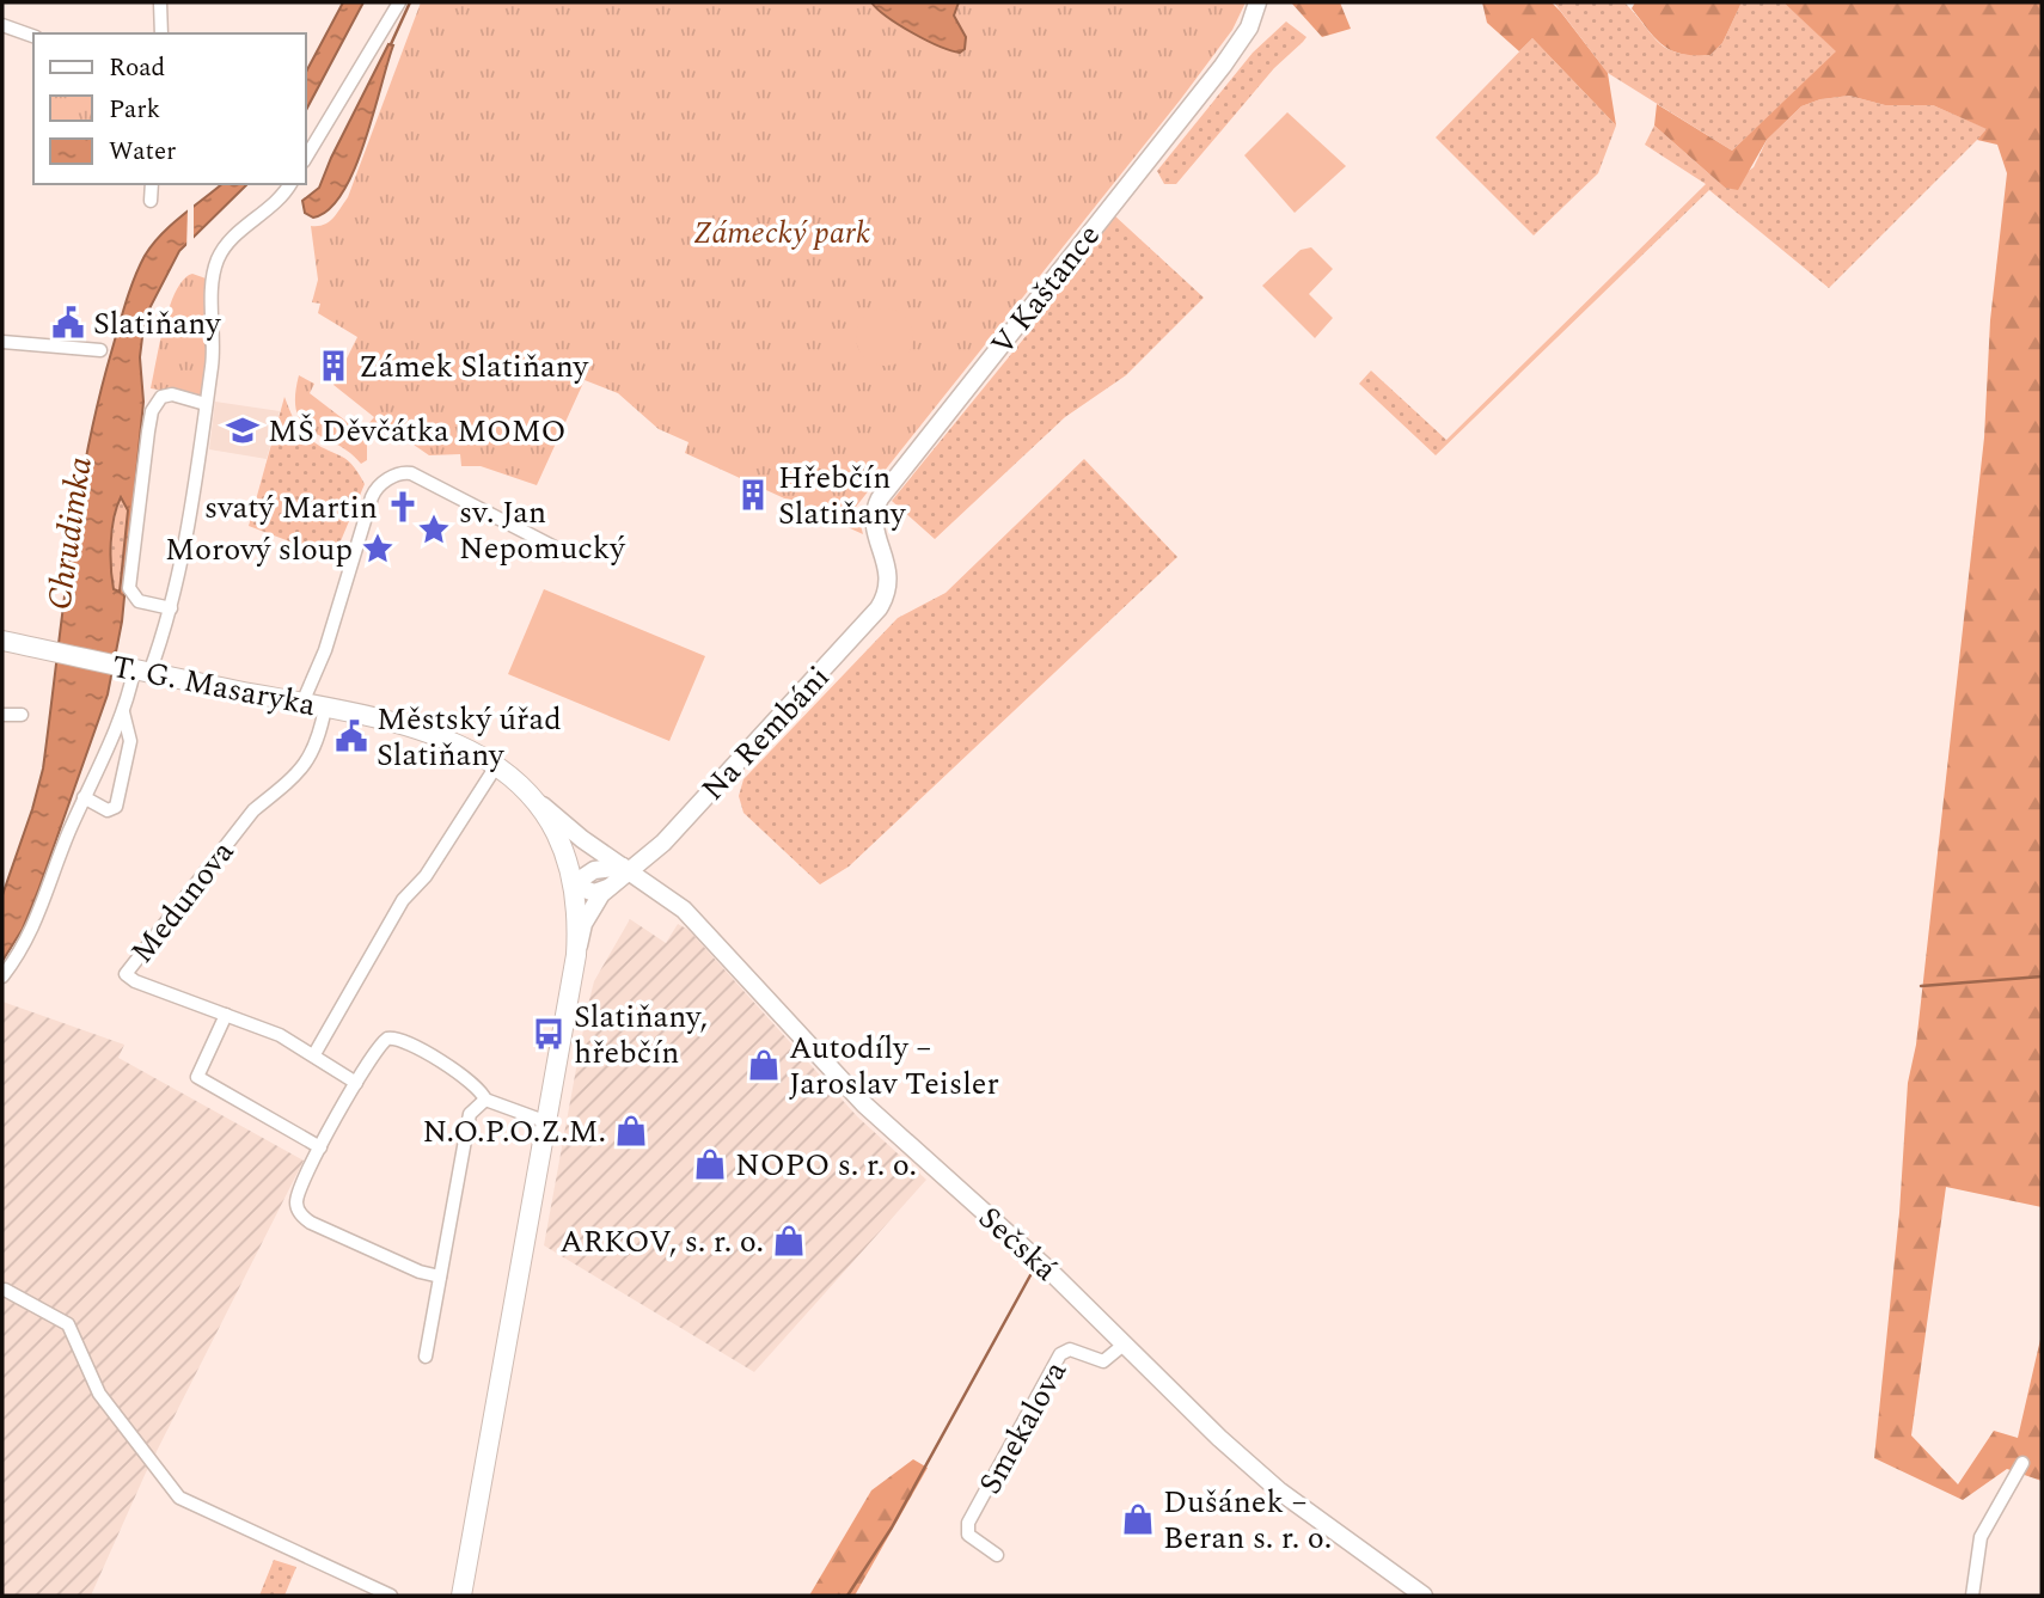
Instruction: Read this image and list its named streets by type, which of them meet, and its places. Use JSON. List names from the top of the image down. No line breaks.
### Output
{"streets":{"main road":["T. G. Masaryka"],"street":["V Kaštance","Na Rembáni","Medunova","Sečská","Smekalova"]},"crossings":[["V Kaštance","Na Rembáni"],["T. G. Masaryka","Medunova"],["T. G. Masaryka","Sečská"],["Na Rembáni","Sečská"],["Sečská","Smekalova"]],"water":["Chrudimka"],"parks":["Zámecký park"],"places":{"public building":["Slatiňany","Městský úřad Slatiňany"],"building":["Zámek Slatiňany","Hřebčín Slatiňany"],"school or university":["MŠ Děvčátka MOMO"],"church":["svatý Martin"],"place":["sv. Jan Nepomucký","Morový sloup"],"bus stop":["Slatiňany, hřebčín"],"shop":["Autodíly – Jaroslav Teisler","N.O.P.O.Z.M.","NOPO s. r. o.","ARKOV, s. r. o.","Dušánek – Beran s. r. o."]},"legend":["Road","Park","Water"]}
